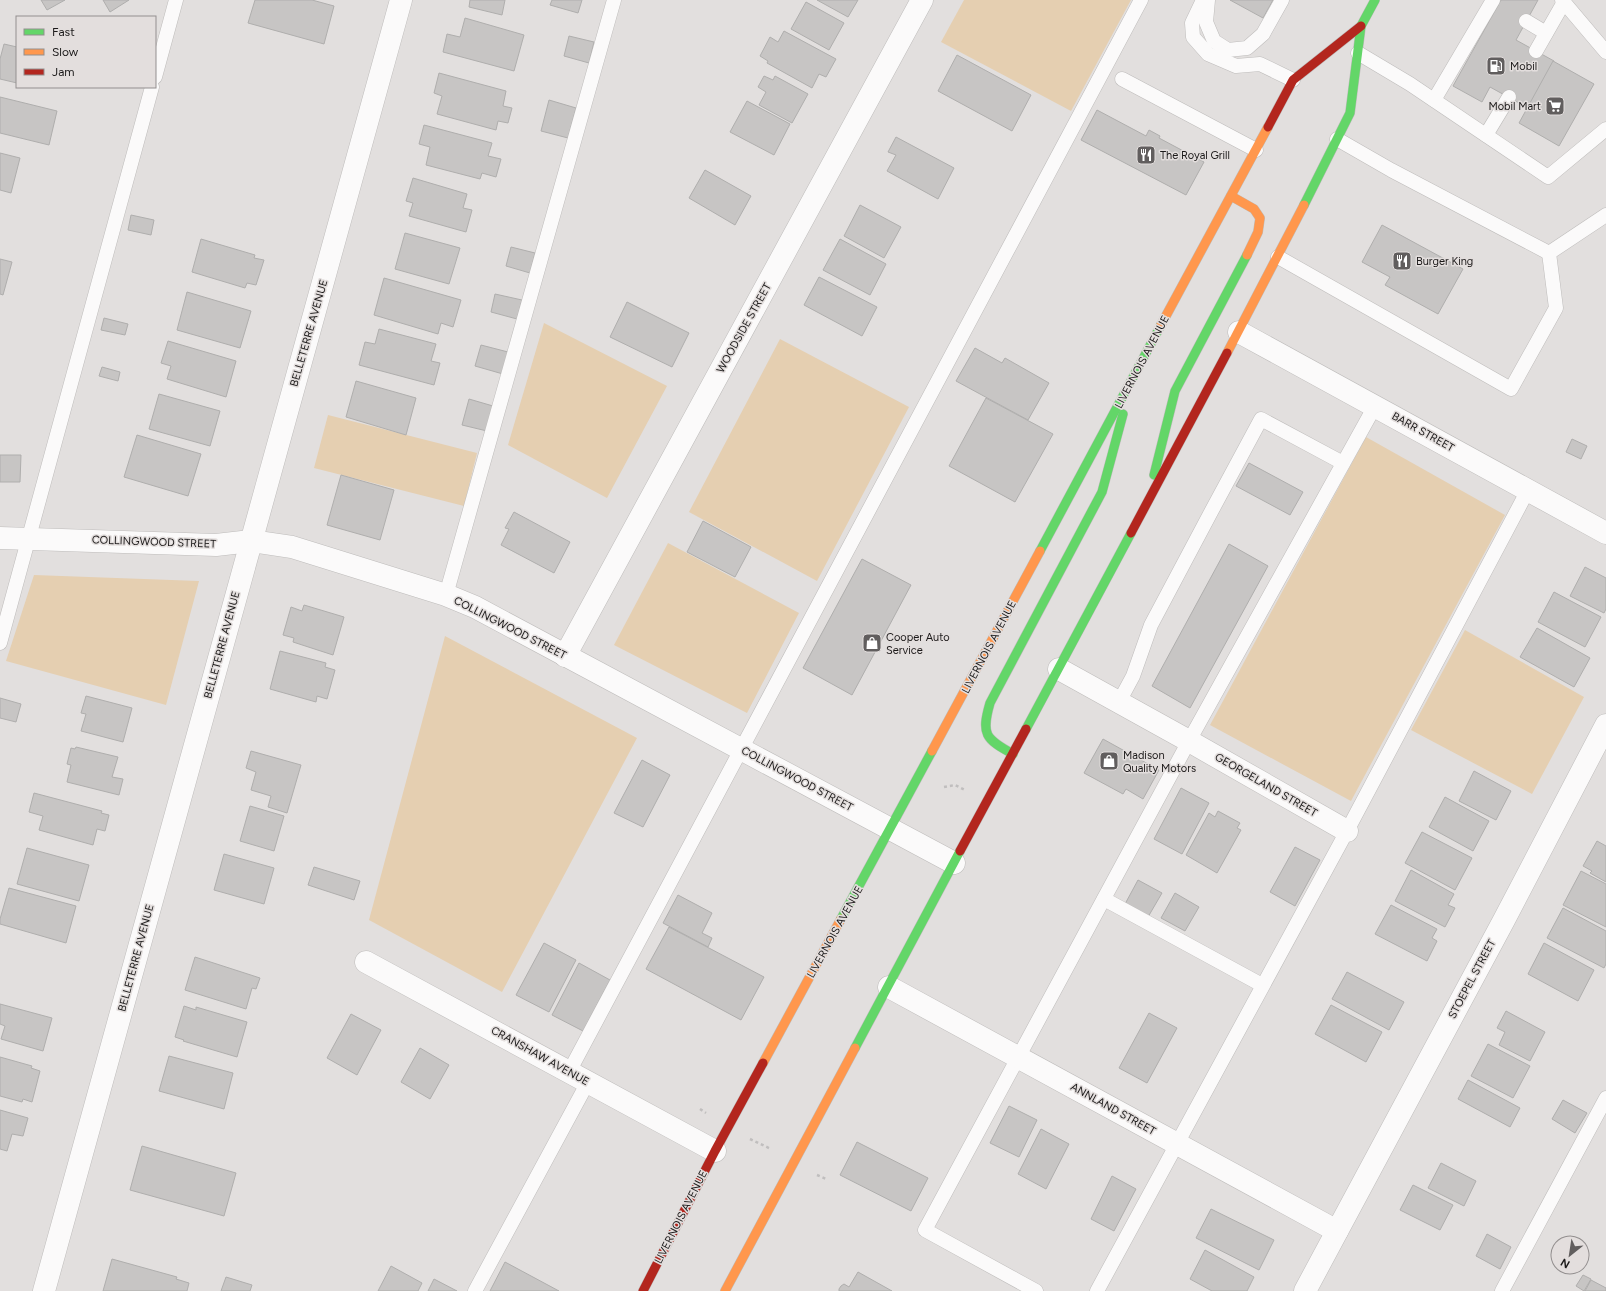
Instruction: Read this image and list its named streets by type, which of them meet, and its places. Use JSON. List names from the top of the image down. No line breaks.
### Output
{"streets":{"main road":["LIVERNOIS AVENUE"],"street":["WOODSIDE STREET","BELLETERRE AVENUE","BARR STREET","COLLINGWOOD STREET","GEORGELAND STREET","STOEPEL STREET","CRANSHAW AVENUE","ANNLAND STREET"]},"crossings":[["WOODSIDE STREET","COLLINGWOOD STREET"],["BELLETERRE AVENUE","COLLINGWOOD STREET"],["LIVERNOIS AVENUE","BARR STREET"],["LIVERNOIS AVENUE","COLLINGWOOD STREET"],["LIVERNOIS AVENUE","GEORGELAND STREET"],["LIVERNOIS AVENUE","CRANSHAW AVENUE"],["LIVERNOIS AVENUE","ANNLAND STREET"],["STOEPEL STREET","ANNLAND STREET"]],"places":{"fuel station":["Mobil"],"supermarket":["Mobil Mart"],"restaurant":["The Royal Grill","Burger King"],"shop":["Cooper Auto Service","Madison Quality Motors"]},"legend":["Fast","Slow","Jam"],"north":"bottom left"}
